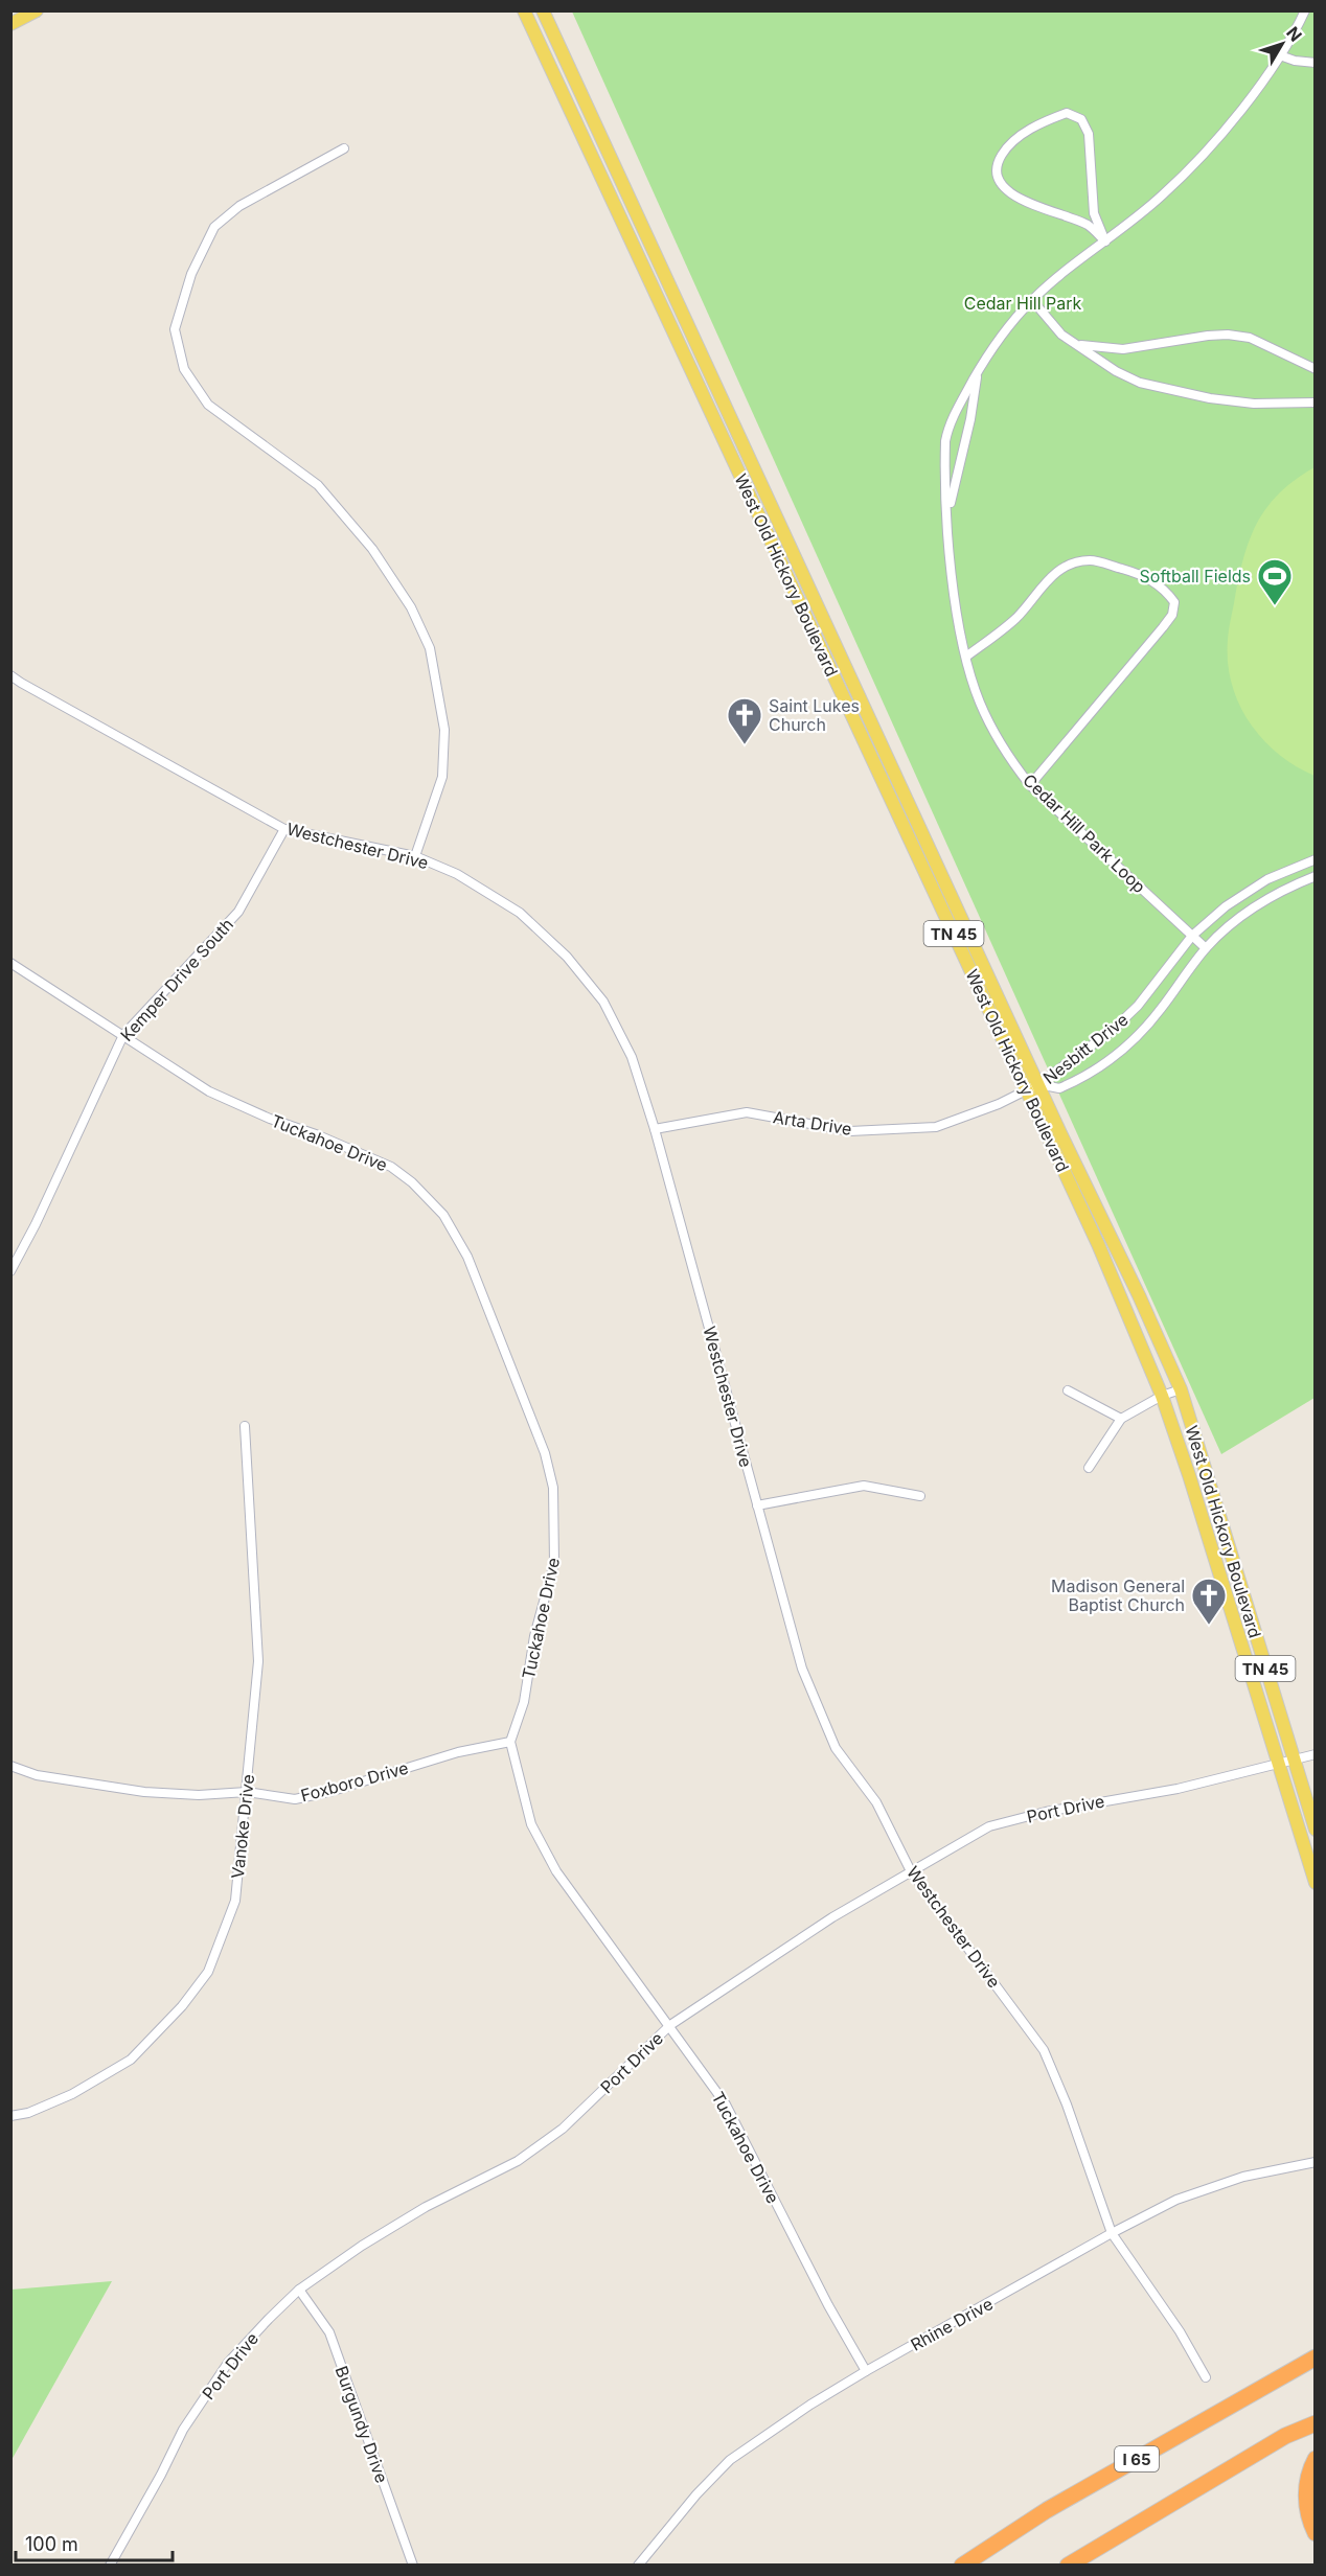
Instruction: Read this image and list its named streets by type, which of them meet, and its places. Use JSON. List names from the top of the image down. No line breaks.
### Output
{"streets":{"highway":["I 65"],"main road":["West Old Hickory Boulevard","TN 45"],"street":["Cedar Hill Park Loop","Westchester Drive","Kemper Drive South","Nesbitt Drive","Arta Drive","Tuckahoe Drive","Foxboro Drive","Port Drive","Vanoke Drive","Rhine Drive","Burgundy Drive"]},"crossings":[["West Old Hickory Boulevard","Nesbitt Drive"],["West Old Hickory Boulevard","Arta Drive"],["West Old Hickory Boulevard","Port Drive"],["Cedar Hill Park Loop","Nesbitt Drive"],["Westchester Drive","Kemper Drive South"],["Westchester Drive","Arta Drive"],["Westchester Drive","Port Drive"],["Westchester Drive","Rhine Drive"],["Kemper Drive South","Tuckahoe Drive"],["Nesbitt Drive","Arta Drive"],["Tuckahoe Drive","Foxboro Drive"],["Tuckahoe Drive","Port Drive"],["Tuckahoe Drive","Rhine Drive"],["Foxboro Drive","Vanoke Drive"],["Port Drive","Burgundy Drive"]],"parks":["Cedar Hill Park"],"places":{"sports":["Softball Fields"],"church":["Saint Lukes Church","Madison General Baptist Church"]},"scale_bar":"100 m","north":"top right"}
